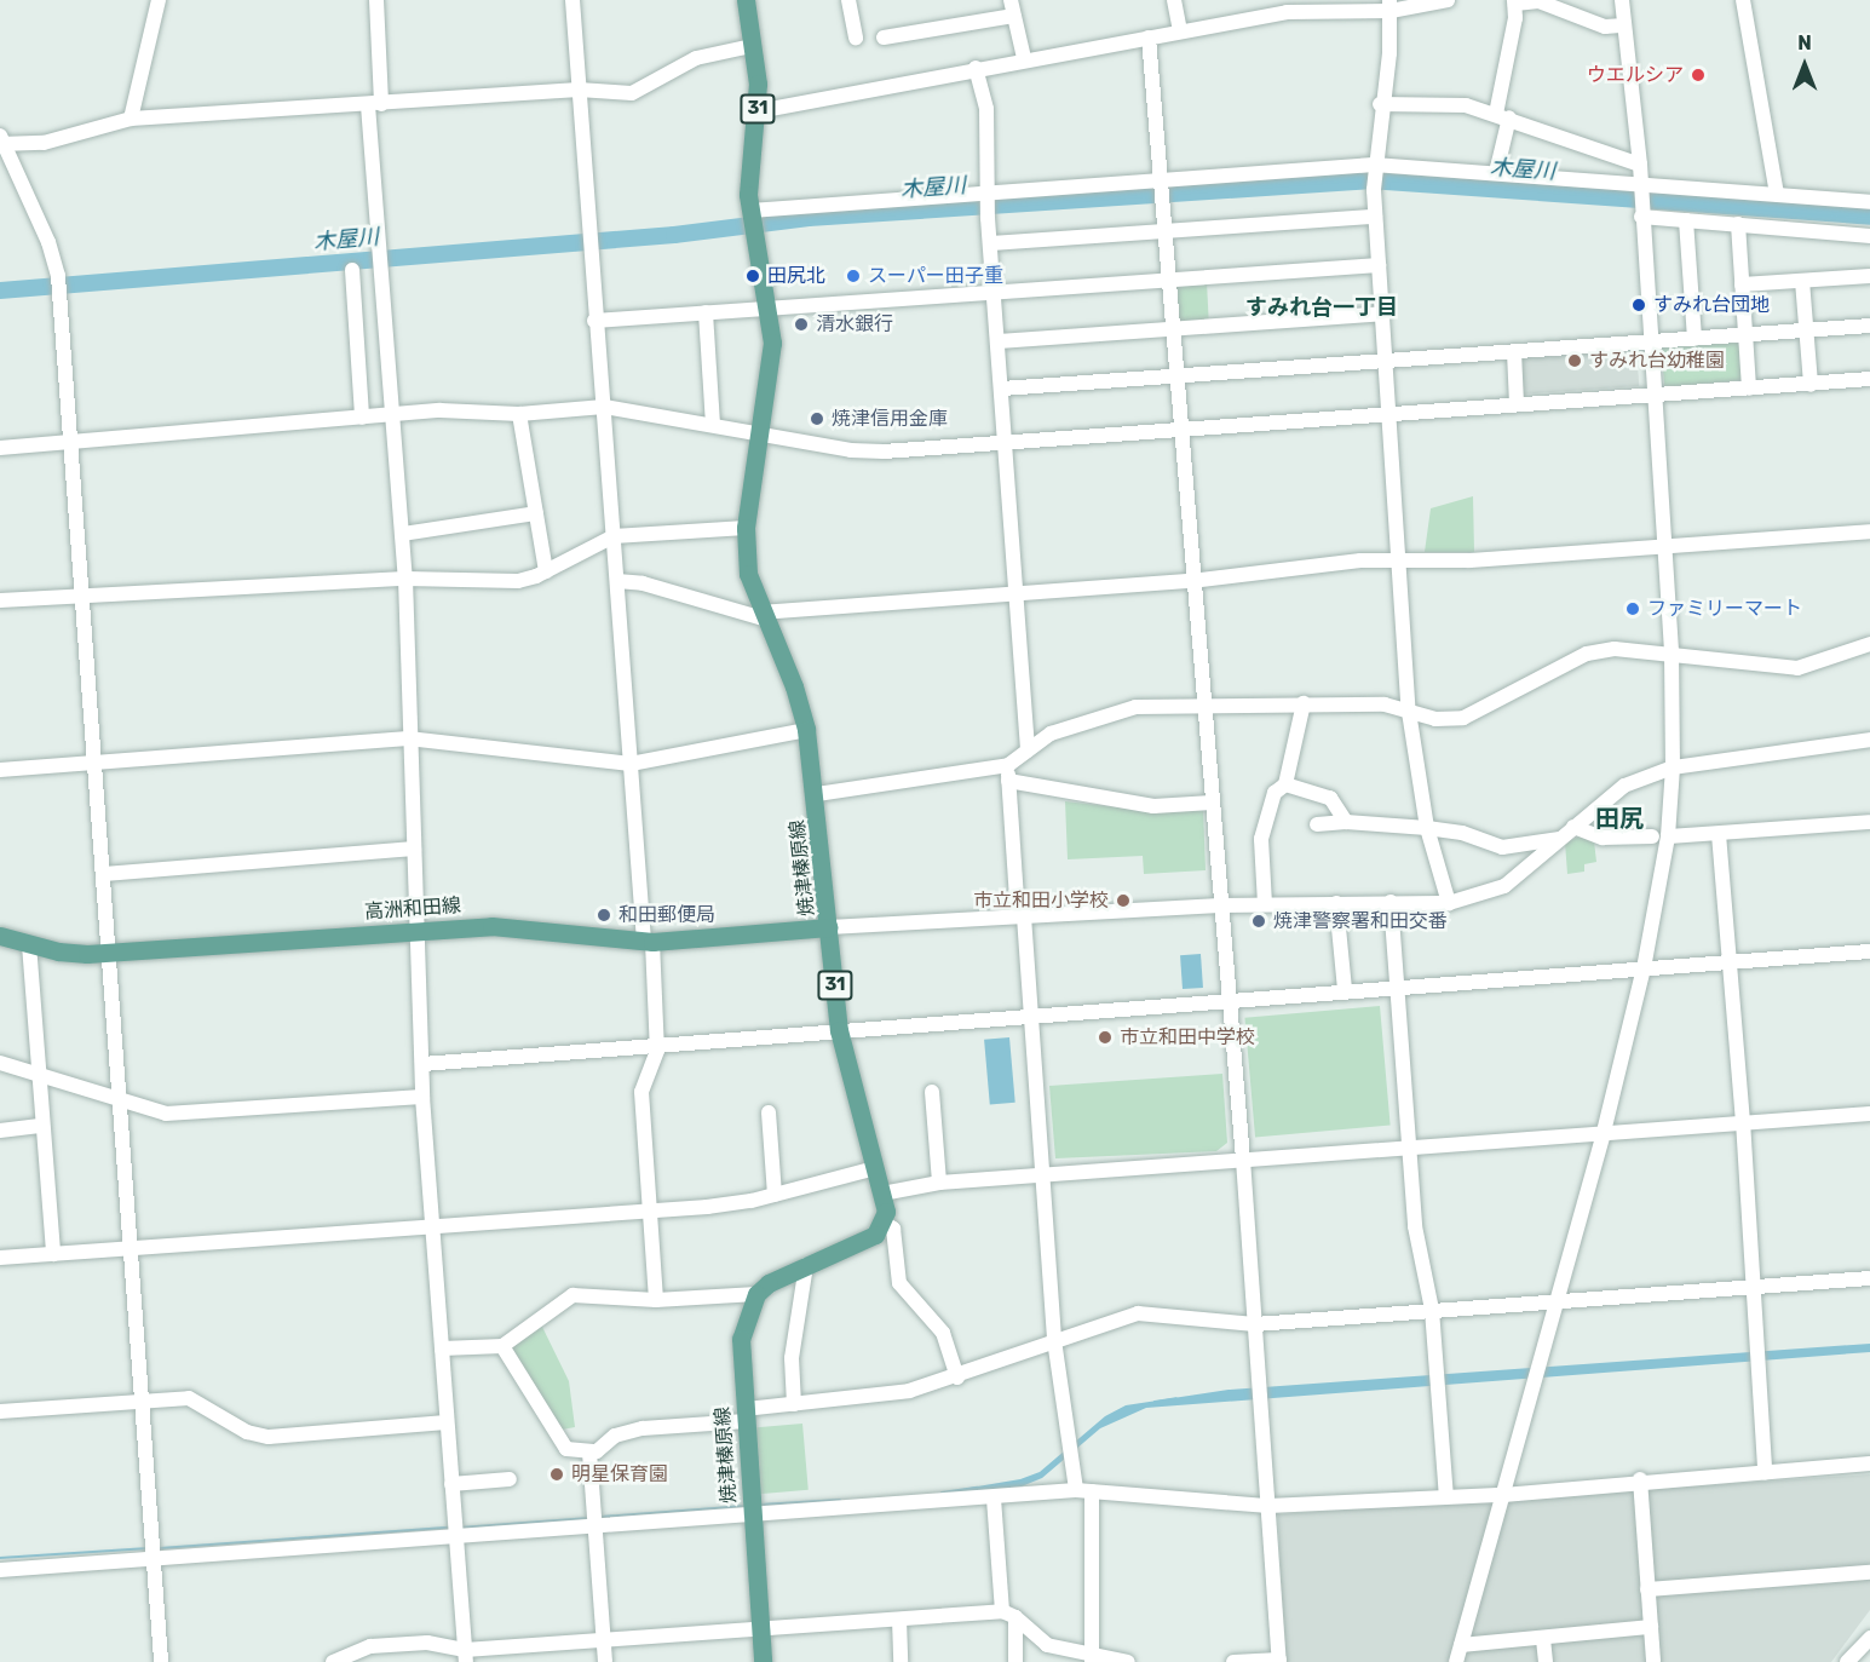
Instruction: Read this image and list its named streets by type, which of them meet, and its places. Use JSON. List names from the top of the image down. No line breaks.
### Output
{"streets":{"main road":["31","焼津榛原線","高洲和田線"]},"crossings":[["焼津榛原線","高洲和田線"]],"districts":["すみれ台一丁目","田尻"],"water":["木屋川"],"places":["ウエルシア","田尻北","スーパー田子重","すみれ台団地","清水銀行","すみれ台幼稚園","焼津信用金庫","ファミリーマート","市立和田小学校","和田郵便局","焼津警察署和田交番","市立和田中学校","明星保育園"],"north":"top"}
